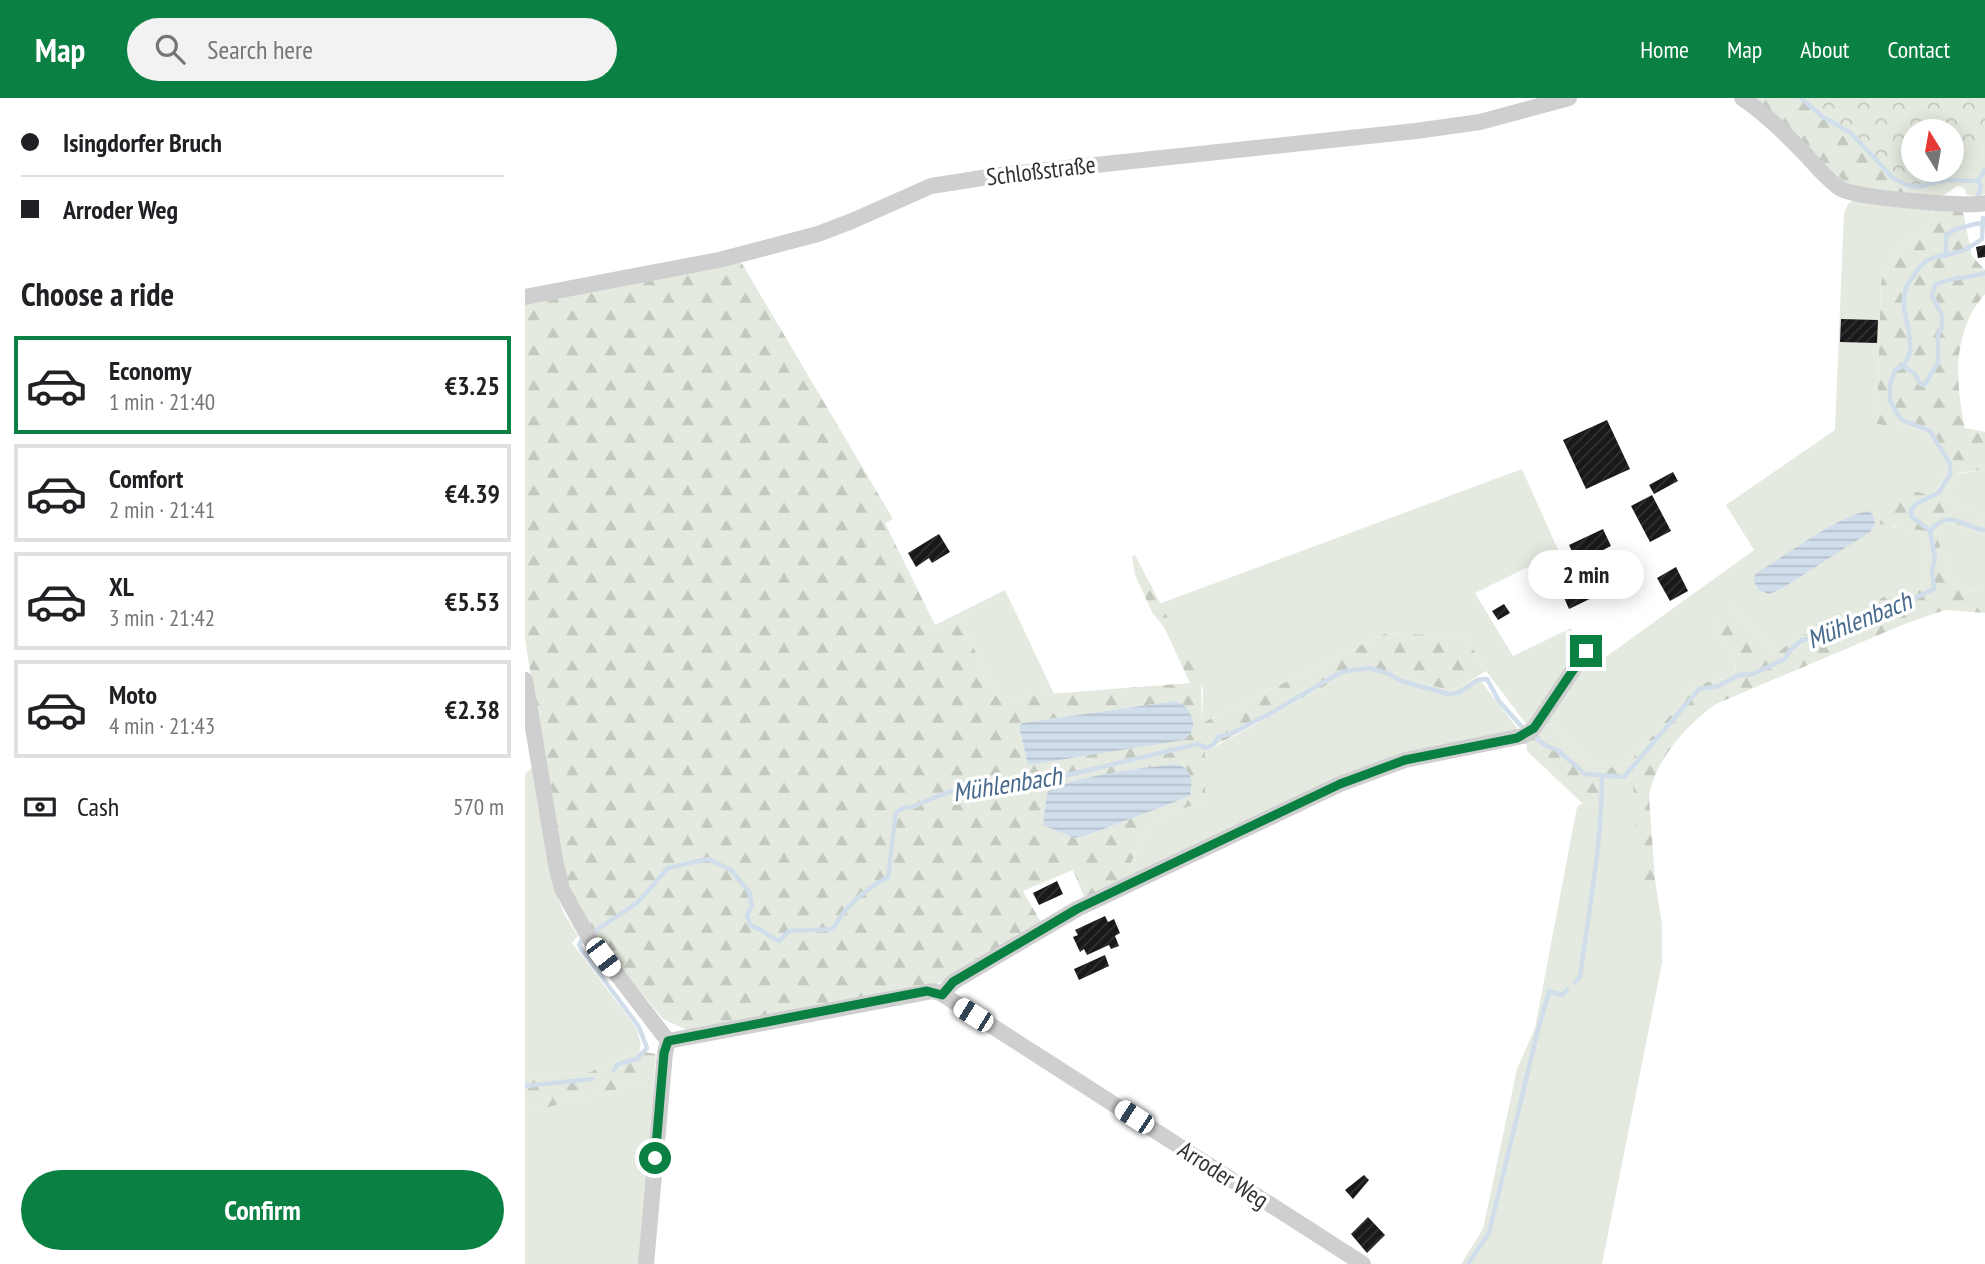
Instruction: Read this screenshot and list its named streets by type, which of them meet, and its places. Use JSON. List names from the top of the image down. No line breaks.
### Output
{"streets":{"street":["Schloßstraße","Arroder Weg"]},"water":["Mühlenbach"],"north":"top","page":{"header":"Map","search":"Search here","nav":["Home","Map","About","Contact"],"banner":["Isingdorfer Bruch","Arroder Weg"],"heading":"Choose a ride","list":[{"name":"Economy","note":"1 min · 21:40","value":"€3.25"},{"name":"Comfort","note":"2 min · 21:41","value":"€4.39"},{"name":"XL","note":"3 min · 21:42","value":"€5.53"},{"name":"Moto","note":"4 min · 21:43","value":"€2.38"}],"bubble":"2 min","pay":["Cash","570 m"],"buttons":"Confirm"}}
